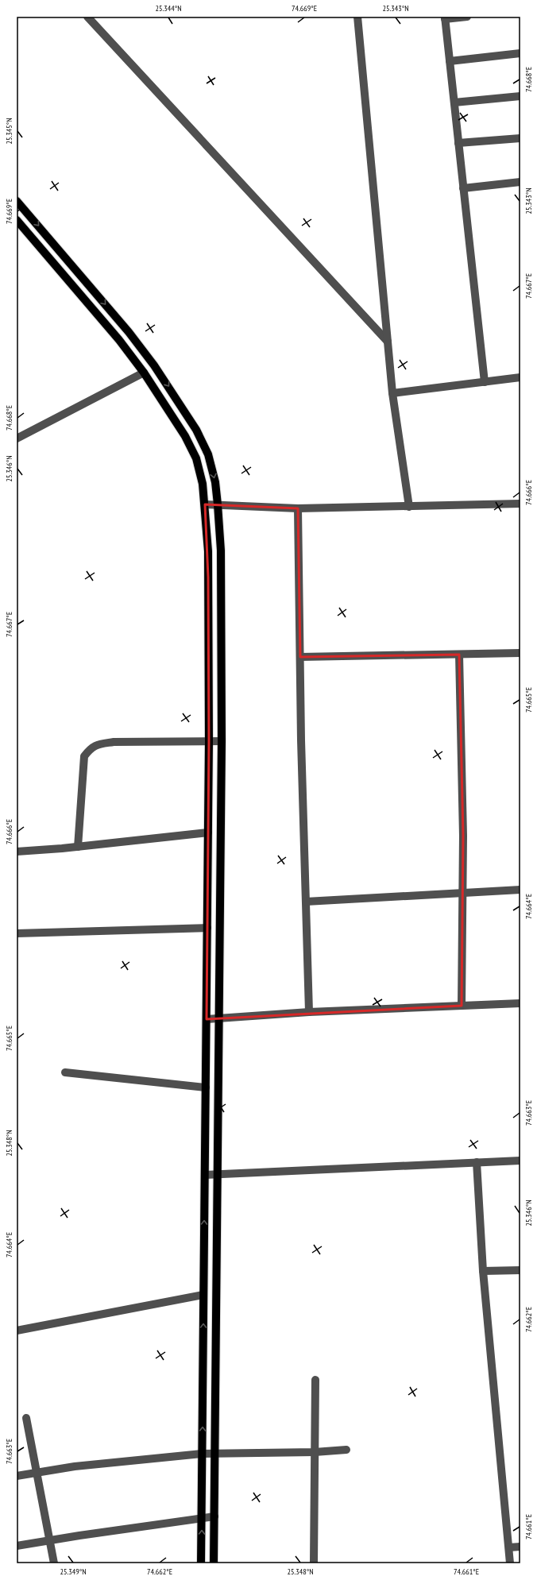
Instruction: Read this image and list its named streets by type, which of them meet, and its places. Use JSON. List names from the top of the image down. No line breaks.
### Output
{"coordinates":["25.344°N","74.669°E","25.343°N","74.668°E","25.345°N","74.667°E","25.346°N","74.666°E","74.665°E","74.664°E","74.663°E","25.348°N","74.662°E","74.661°E","25.349°N"]}
